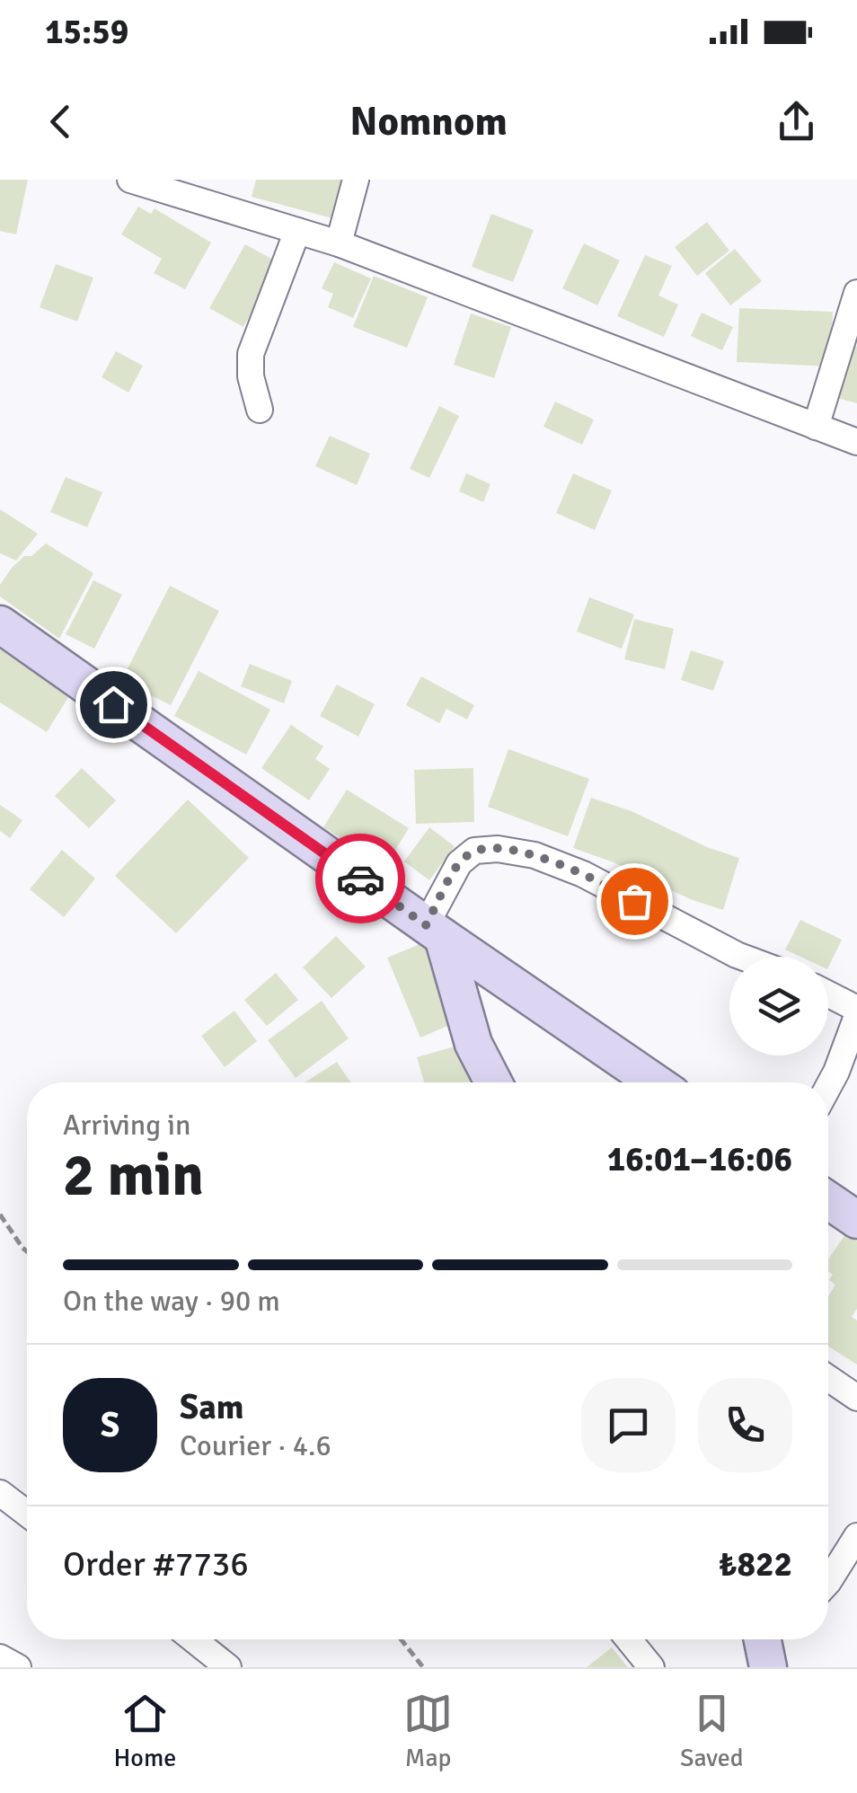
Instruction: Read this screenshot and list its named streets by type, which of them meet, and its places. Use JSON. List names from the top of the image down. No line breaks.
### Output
{"page":{"status":"15:59","header":"Nomnom","heading":["2 min","Arriving in","16:01–16:06"],"panel":["Sam","Courier · 4.6","Order #7736","₺822"],"bar":"On the way · 90 m","round":"S","tabs":["Home","Map","Saved"]}}
